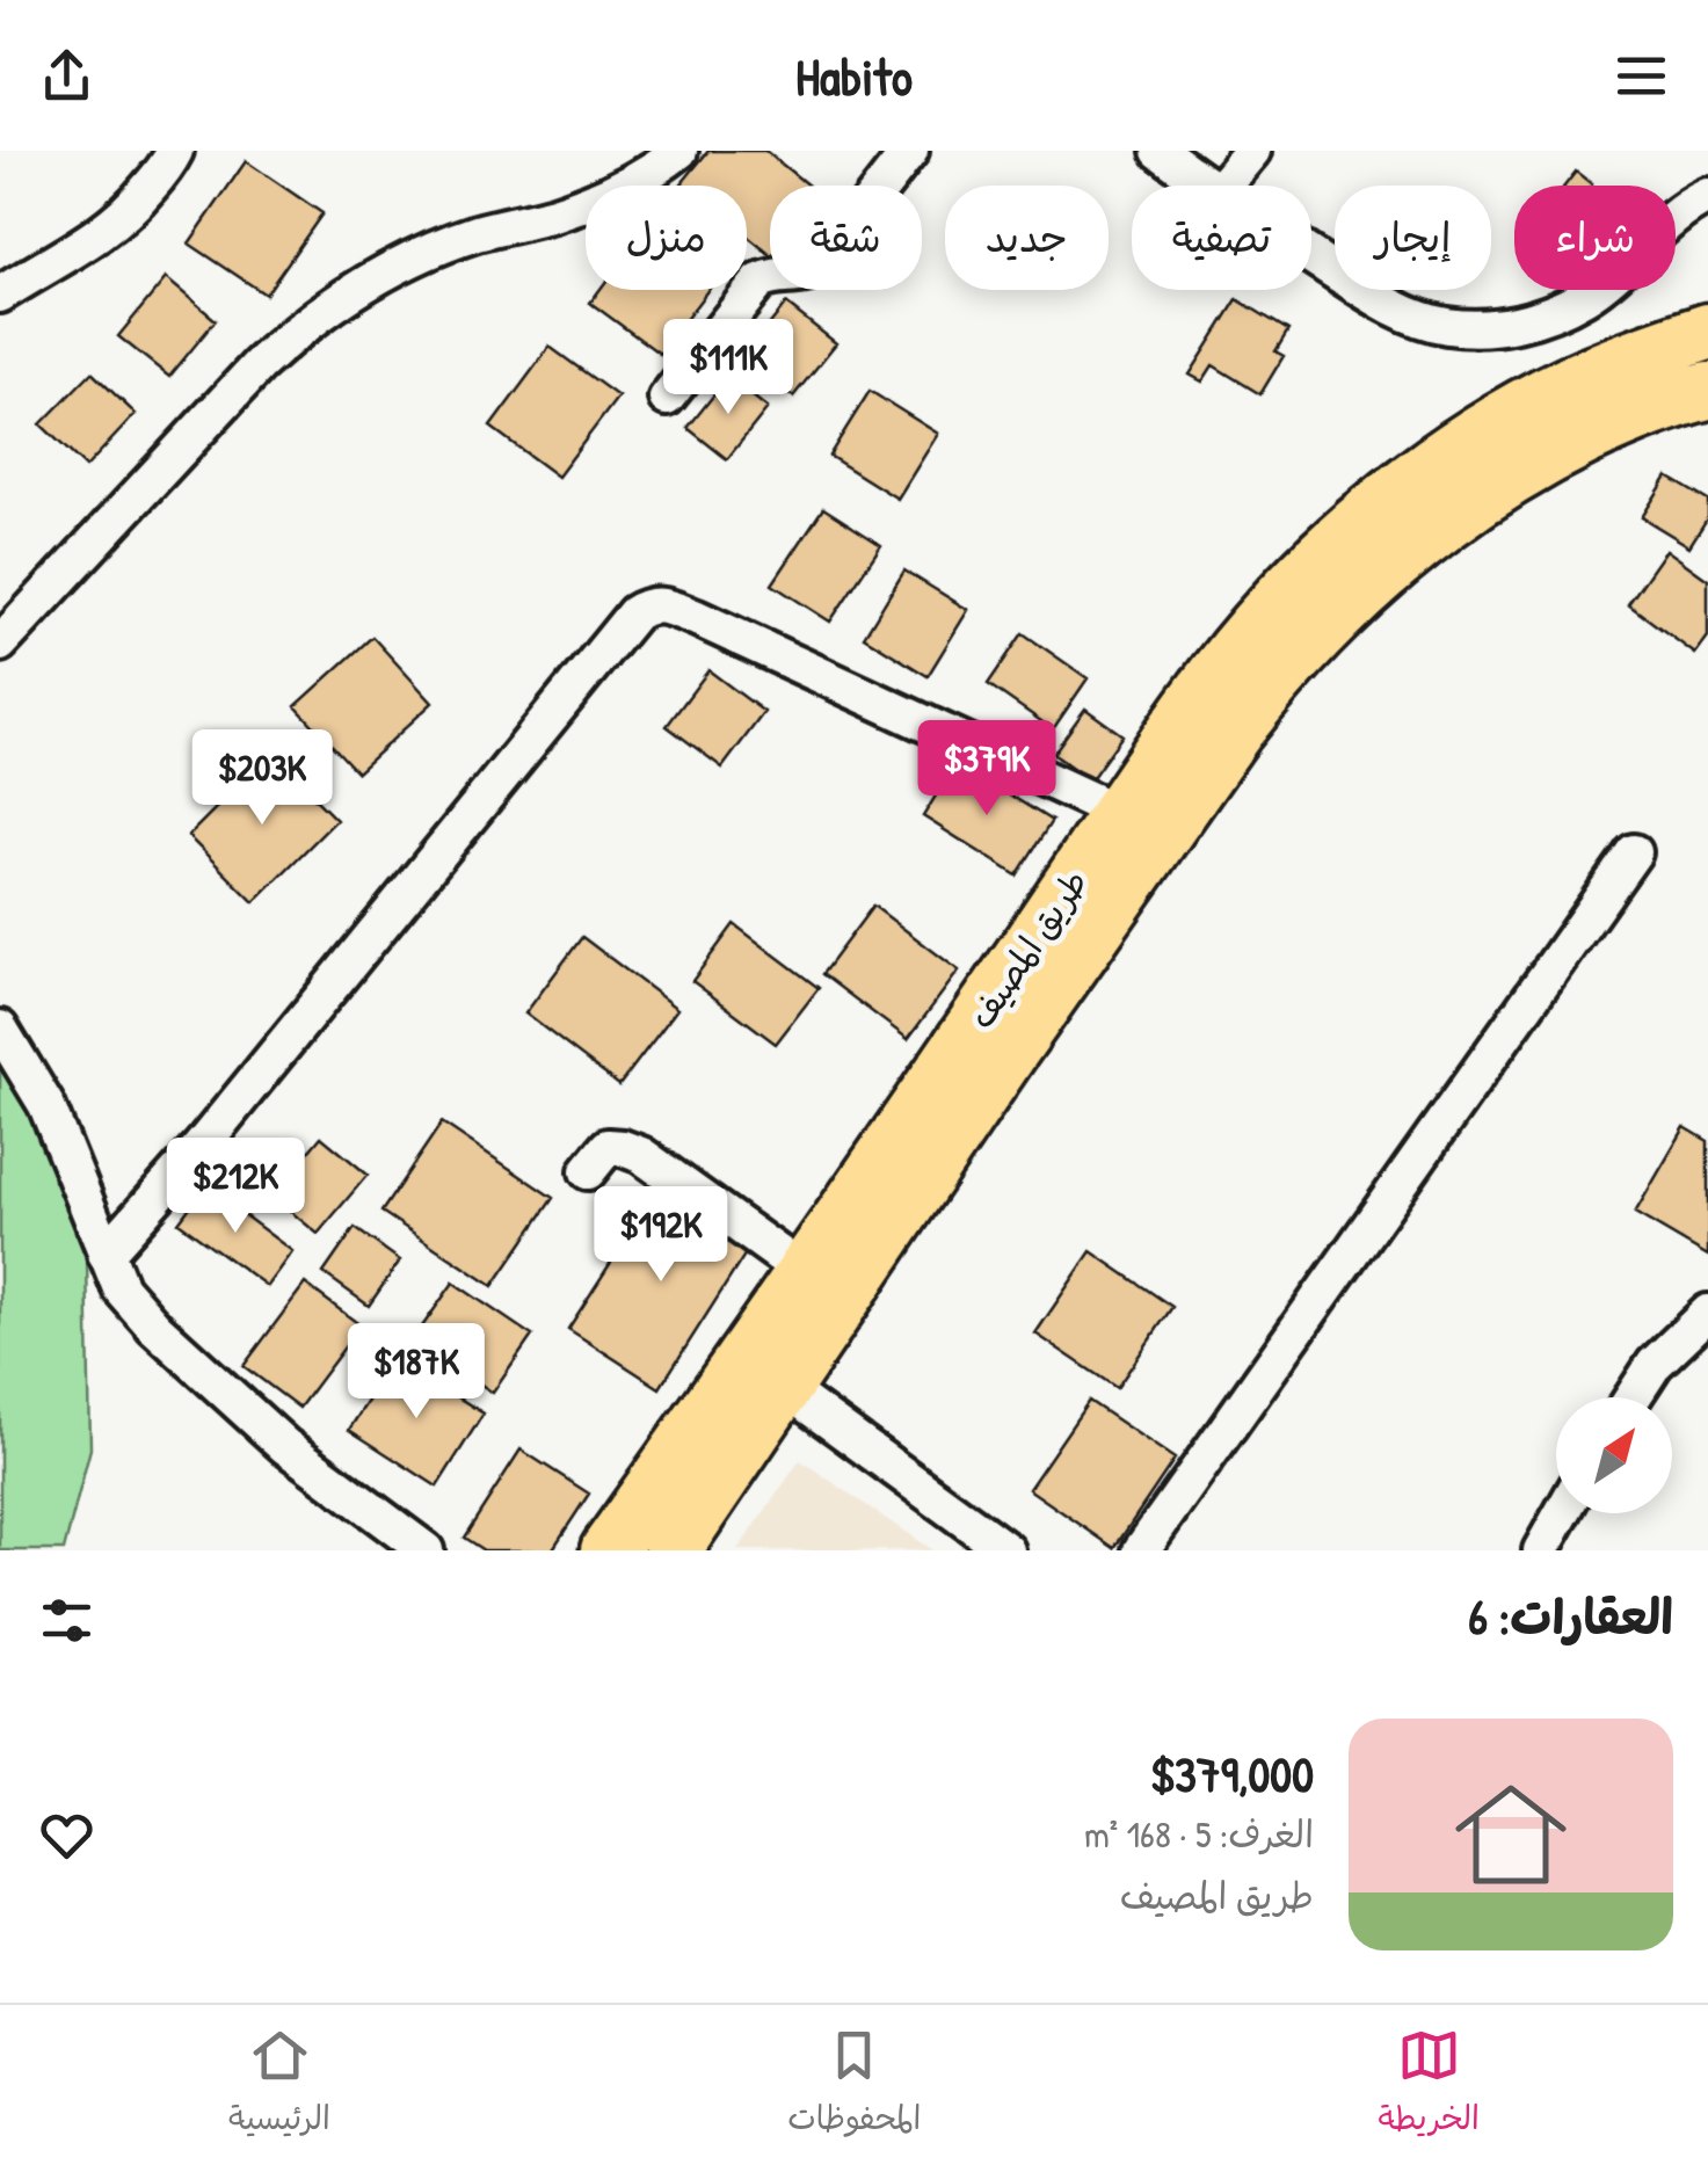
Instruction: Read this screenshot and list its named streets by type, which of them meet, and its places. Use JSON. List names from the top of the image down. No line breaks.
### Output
{"streets":{"main road":["طريق المصيف"]},"north":"top right","page":{"header":"Habito","chip":["شراء","إيجار","تصفية","جديد","شقة","منزل"],"price":["$111K","$379K","$203K","$212K","$192K","$187K"],"heading":"العقارات: 6","list":[{"name":"$379,000","note":"الغرف: 5 · 168 m² · طريق المصيف"}],"tabs":["الخريطة","المحفوظات","الرئيسية"]}}
